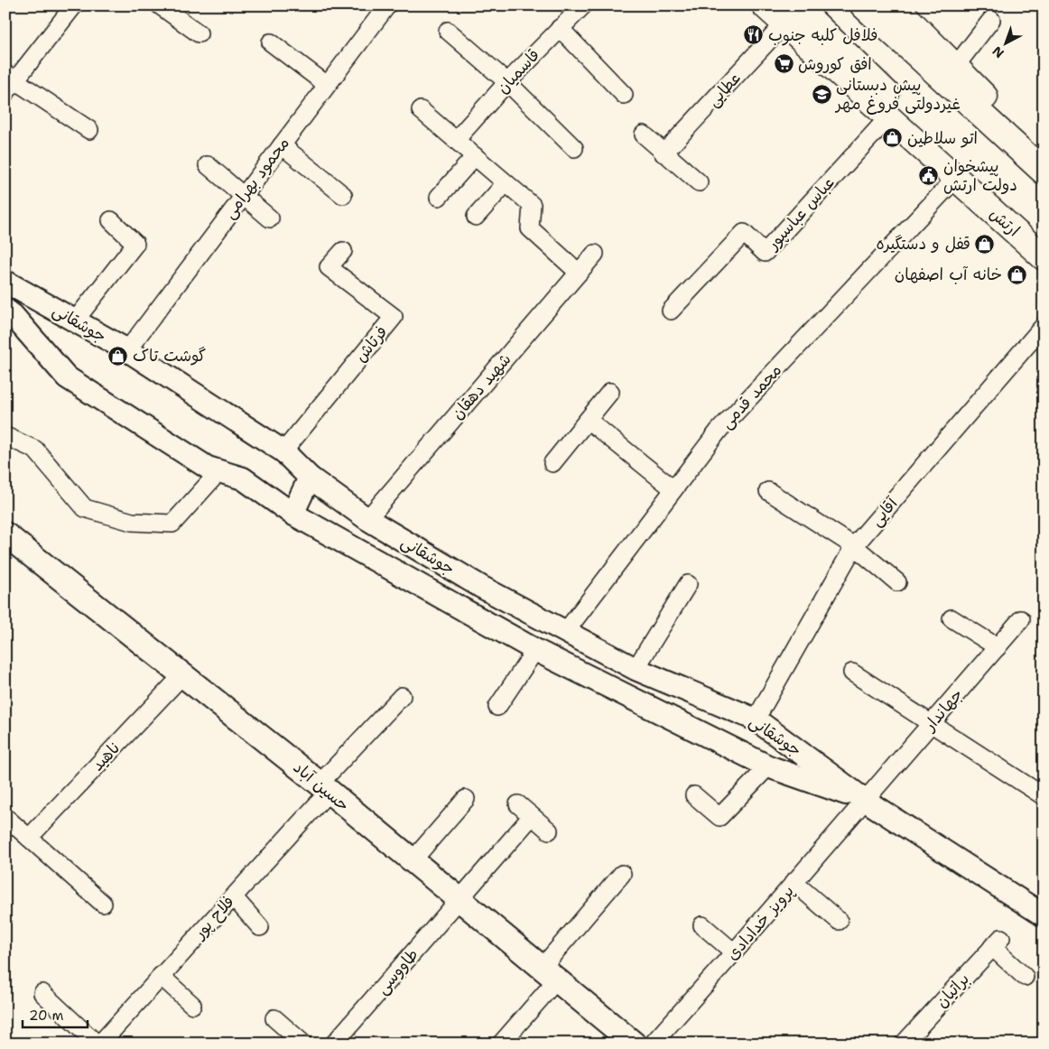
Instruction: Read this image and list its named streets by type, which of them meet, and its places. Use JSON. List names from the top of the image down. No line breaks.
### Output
{"streets":{"main road":["ارتش","حسین آباد"],"street":["قاسمیان","عطایی","محمود بهرامی","عباس عباسپور","جوشقانی","فرتاش","شهید دهقان","محمد قدمی","آقایی","جهاندار","ناهید","فلاح پور","پرویز خدادادی","طاووسی","براتیان"]},"crossings":[["عطایی","ارتش"],["محمود بهرامی","جوشقانی"],["عباس عباسپور","ارتش"],["ارتش","محمد قدمی"],["جوشقانی","فرتاش"],["جوشقانی","شهید دهقان"],["جوشقانی","محمد قدمی"],["جوشقانی","آقایی"],["جوشقانی","جهاندار"],["جوشقانی","پرویز خدادادی"],["جهاندار","پرویز خدادادی"],["ناهید","حسین آباد"],["حسین آباد","فلاح پور"],["حسین آباد","طاووسی"]],"places":{"restaurant":["فلافل کلبه جنوب"],"supermarket":["افق کوروش"],"school or university":["پیش دبستانی غیردولتی فروغ مهر"],"shop":["اتو سلاطین","قفل و دستگیره","خانه آب اصفهان","گوشت تاک"],"public building":["پیشخوان دولت ارتش"]},"scale_bar":"20 m","north":"bottom left"}
